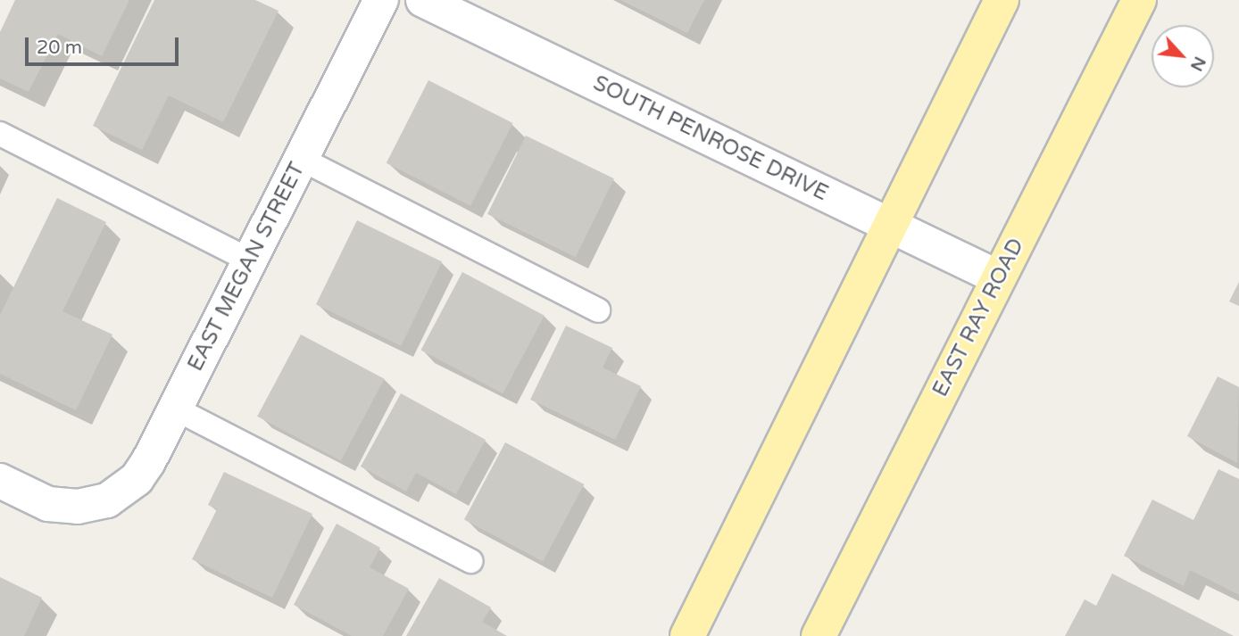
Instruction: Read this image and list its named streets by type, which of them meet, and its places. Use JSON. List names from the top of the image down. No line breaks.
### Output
{"streets":{"main road":["EAST RAY ROAD"],"street":["SOUTH PENROSE DRIVE","EAST MEGAN STREET"]},"crossings":[["SOUTH PENROSE DRIVE","EAST RAY ROAD"]],"scale_bar":"20 m","north":"bottom right"}
